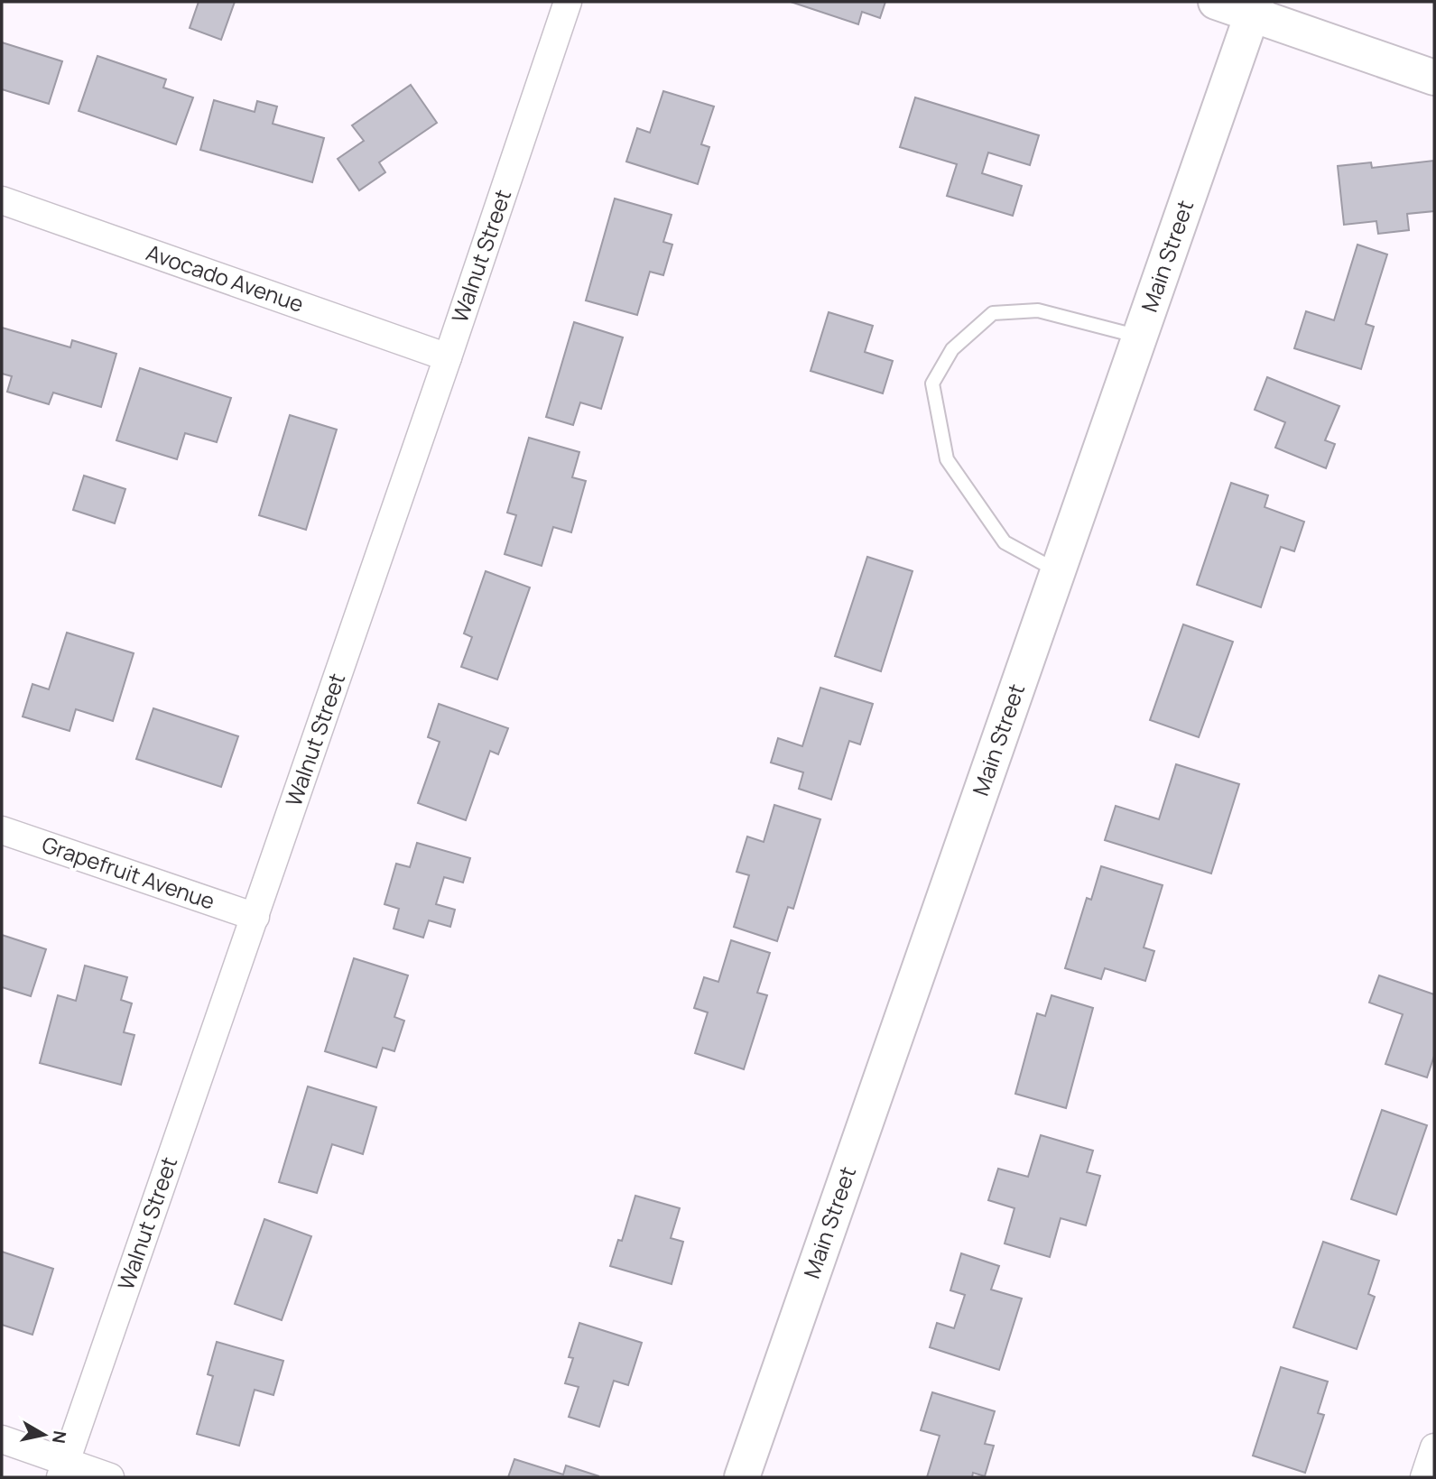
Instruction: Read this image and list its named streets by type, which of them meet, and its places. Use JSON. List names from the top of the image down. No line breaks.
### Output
{"streets":{"main road":["Main Street"],"street":["Walnut Street","Avocado Avenue","Grapefruit Avenue"]},"crossings":[["Walnut Street","Avocado Avenue"],["Walnut Street","Grapefruit Avenue"]],"north":"right"}
